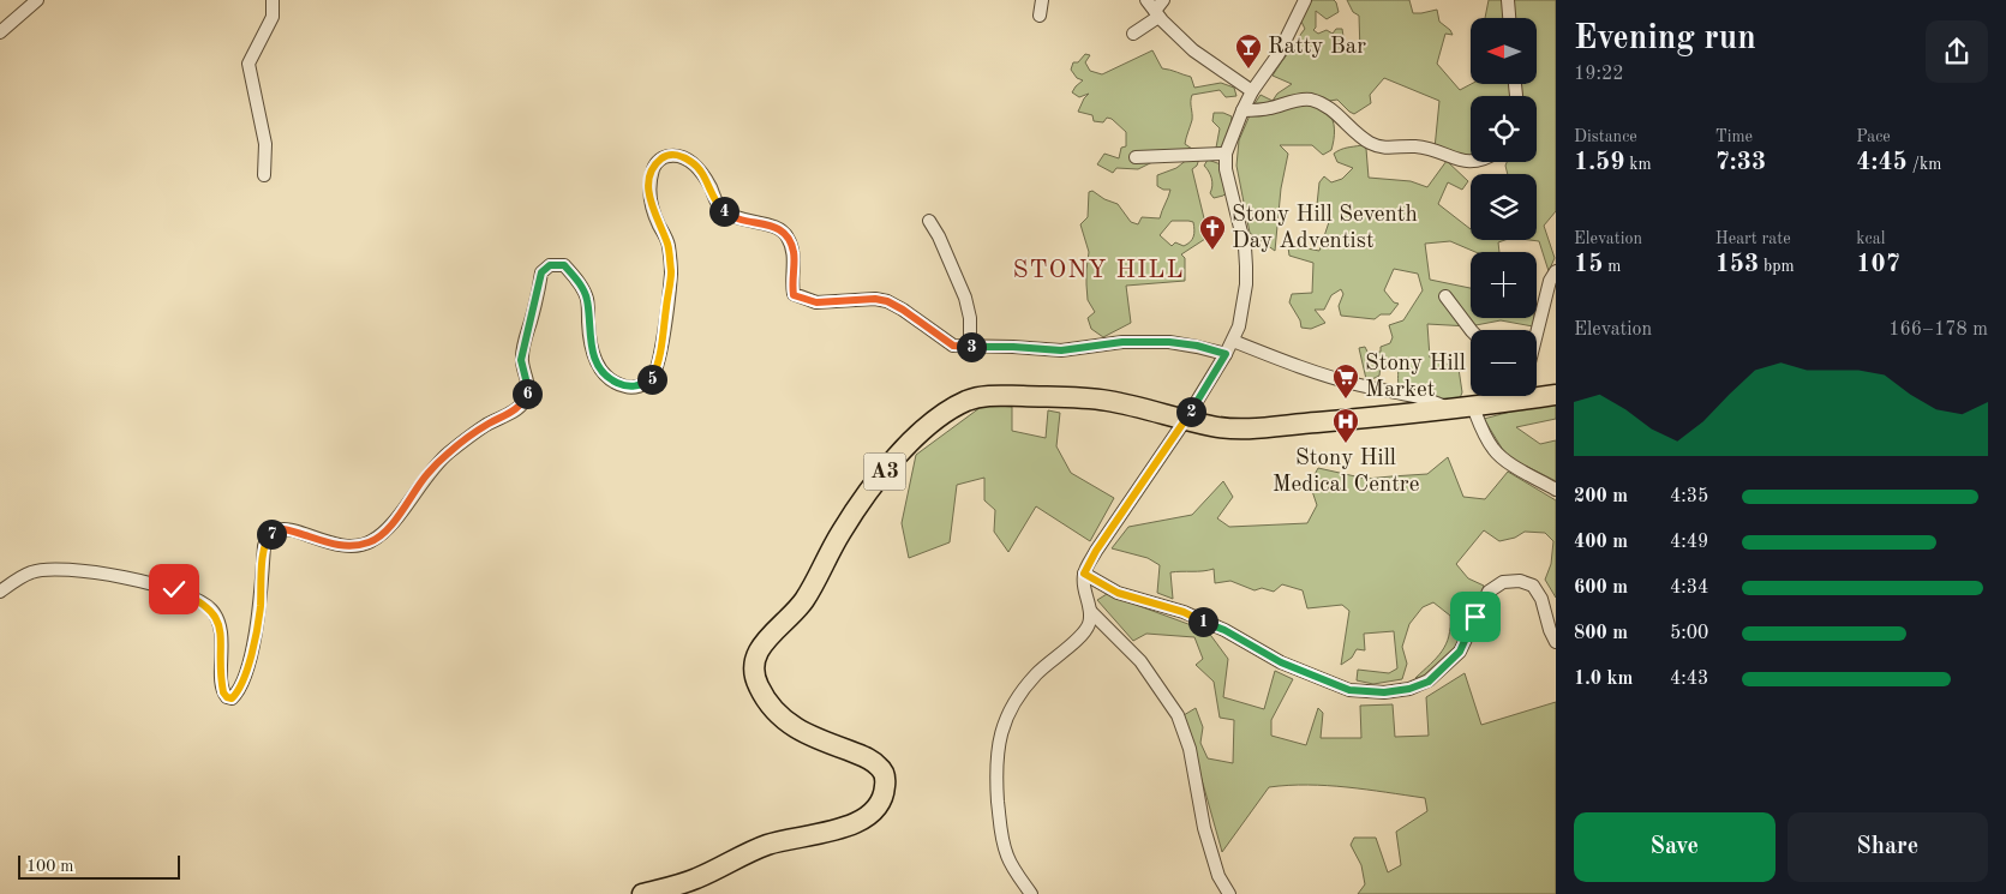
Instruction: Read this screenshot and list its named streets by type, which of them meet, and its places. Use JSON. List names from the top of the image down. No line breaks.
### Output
{"streets":{"main road":["A3"]},"districts":["STONY HILL"],"places":{"bar":["Ratty Bar"],"church":["Stony Hill Seventh Day Adventist"],"supermarket":["Stony Hill Market"],"hospital":["Stony Hill Medical Centre"]},"scale_bar":"100 m","north":"left","page":{"heading":["Evening run","19:22"],"map_buttons":["+","−"],"stats":[["Distance","1.59 km"],["Time","7:33"],["Pace","4:45 /km"],["Elevation","15 m"],["Heart rate","153 bpm"],["kcal","107"]],"pins":["4","3","5","6","2","7","1"],"chart":["Elevation","166–178 m"],"list":[{"name":"200 m","note":"4:35"},{"name":"400 m","note":"4:49"},{"name":"600 m","note":"4:34"},{"name":"800 m","note":"5:00"},{"name":"1.0 km","note":"4:43"}],"buttons":["Save","Share"],"scale":"100 m"}}
